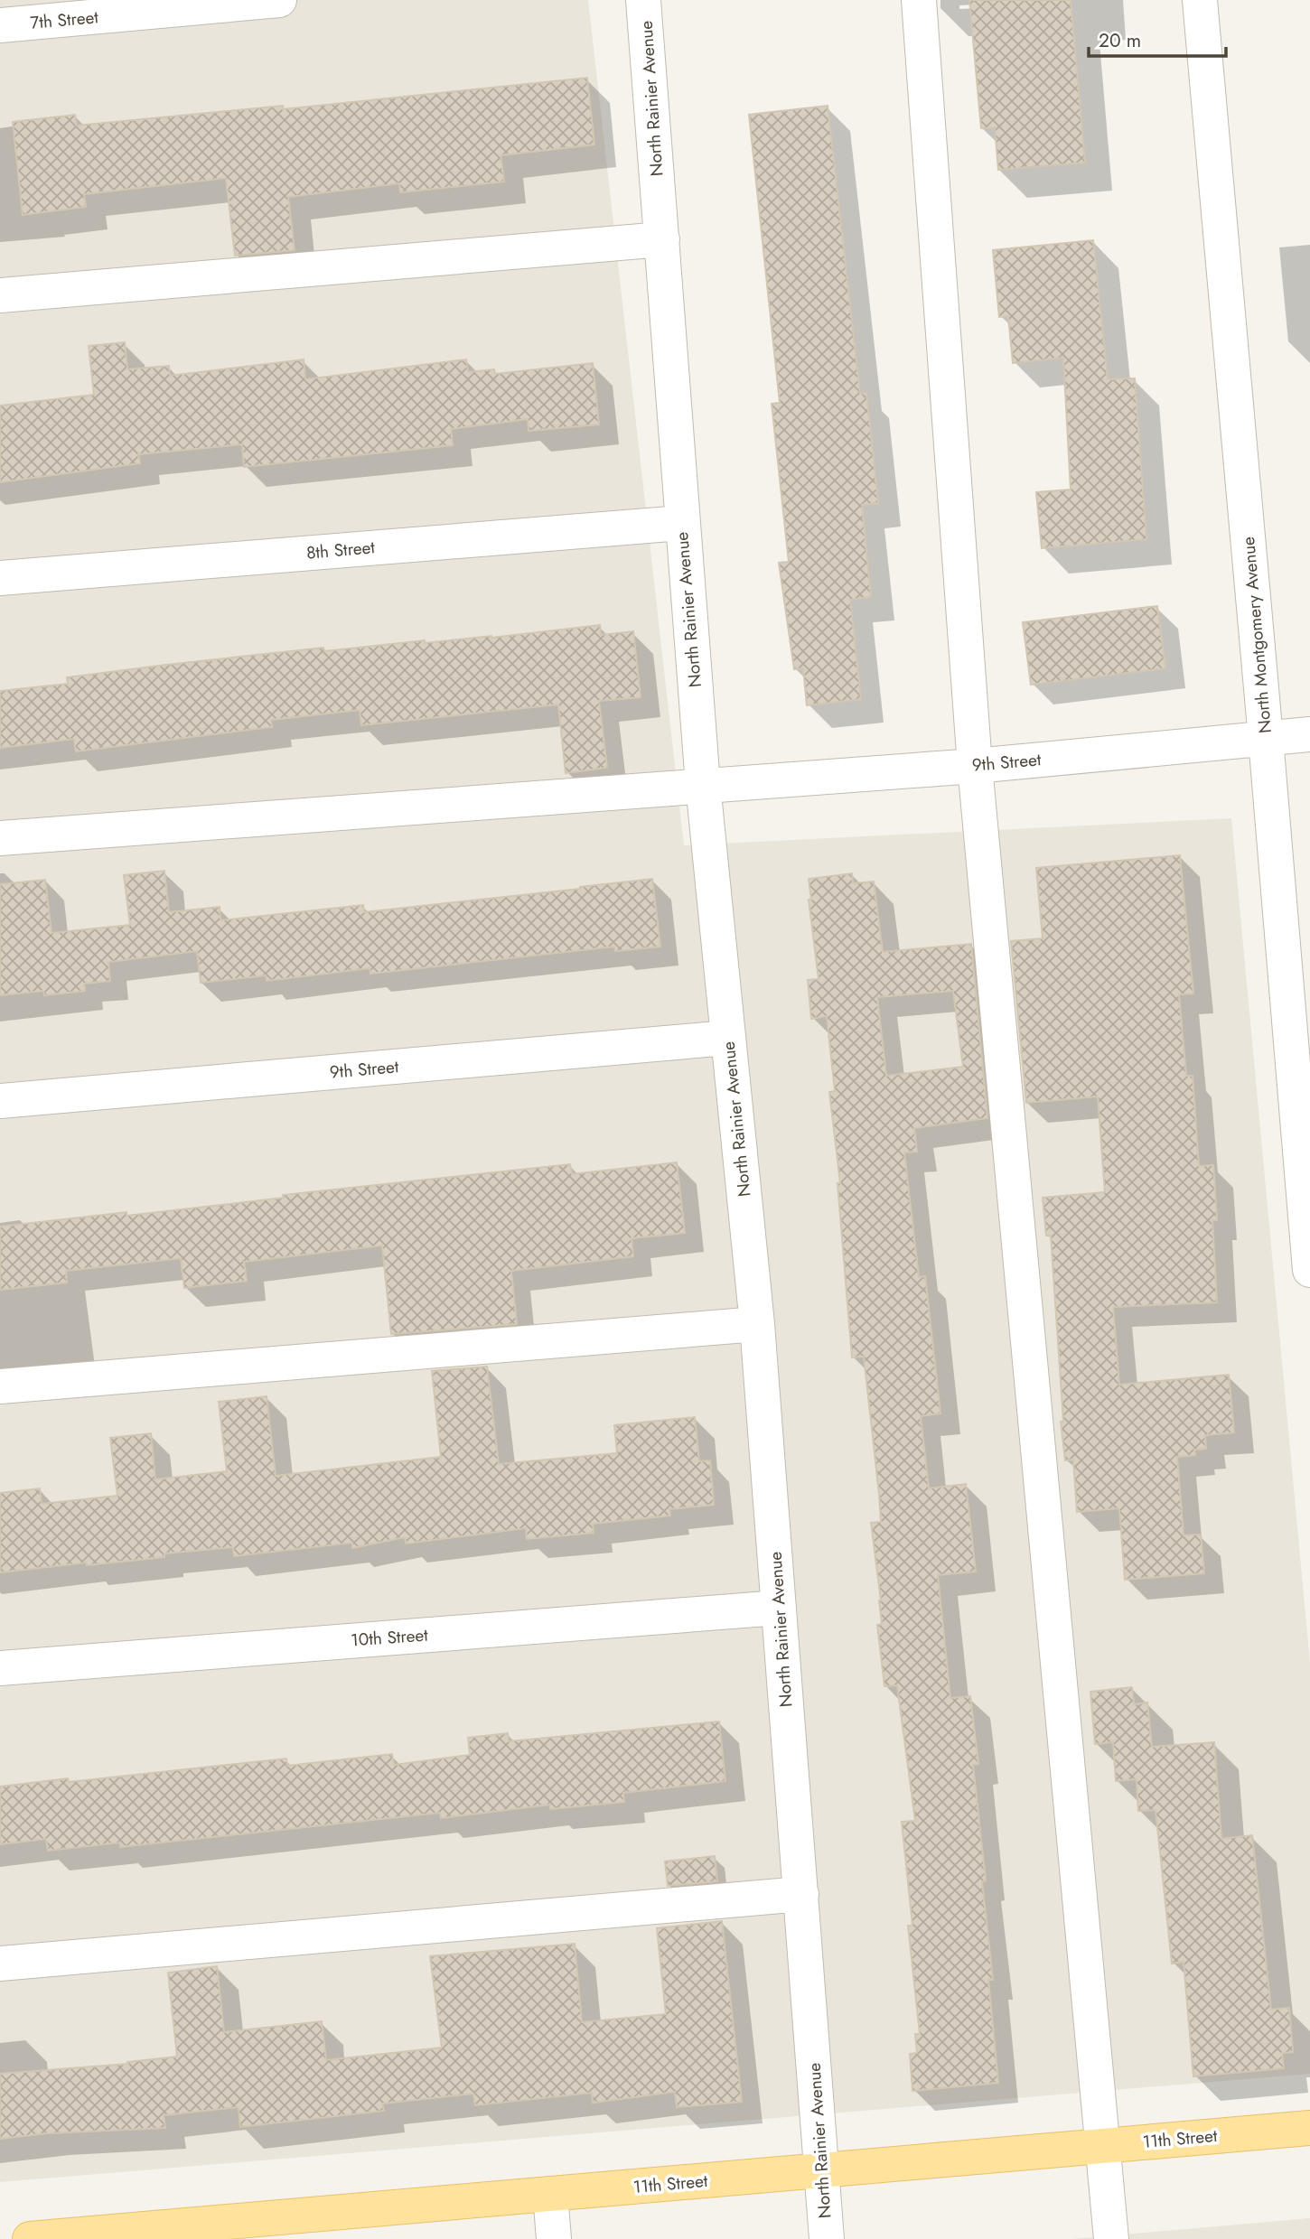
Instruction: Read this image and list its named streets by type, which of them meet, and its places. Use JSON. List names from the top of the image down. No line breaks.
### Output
{"streets":{"main road":["11th Street"],"street":["7th Street","North Rainier Avenue","8th Street","North Montgomery Avenue","9th Street","10th Street"]},"crossings":[["North Rainier Avenue","8th Street"],["North Rainier Avenue","9th Street"],["North Rainier Avenue","10th Street"],["North Rainier Avenue","11th Street"],["North Montgomery Avenue","9th Street"]],"scale_bar":"20 m"}
